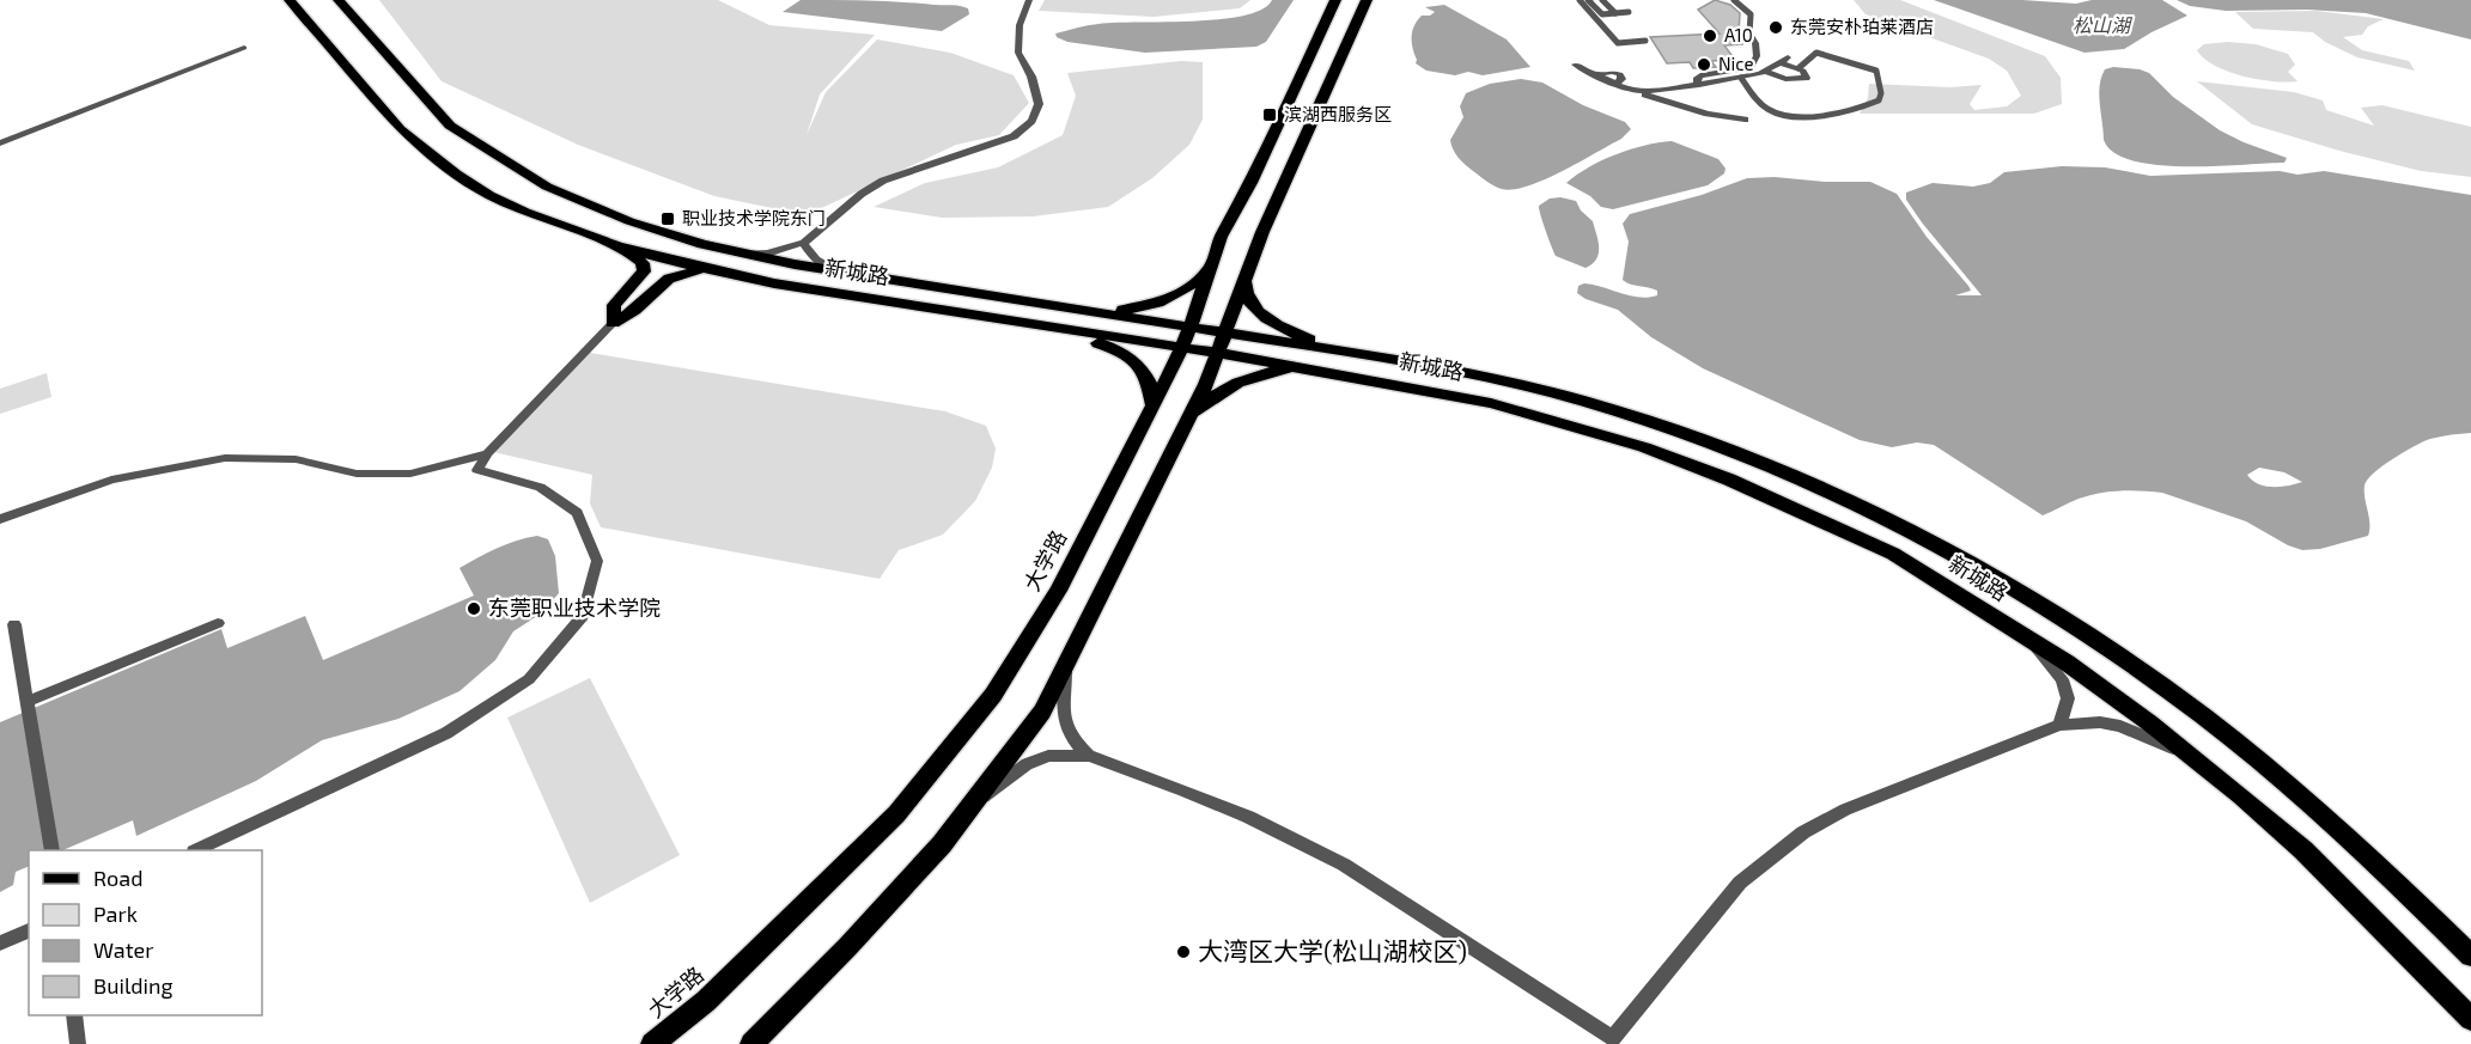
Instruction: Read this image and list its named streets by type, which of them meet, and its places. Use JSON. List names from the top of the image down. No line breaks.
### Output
{"streets":{"main road":["新城路","大学路"]},"crossings":[["新城路","大学路"]],"water":["松山湖"],"places":{"other":["东莞安朴珀莱酒店","A10","Nice","东莞职业技术学院","大湾区大学(松山湖校区)"],"transit":["滨湖西服务区","职业技术学院东门"]},"legend":["Road","Park","Water","Building"]}
